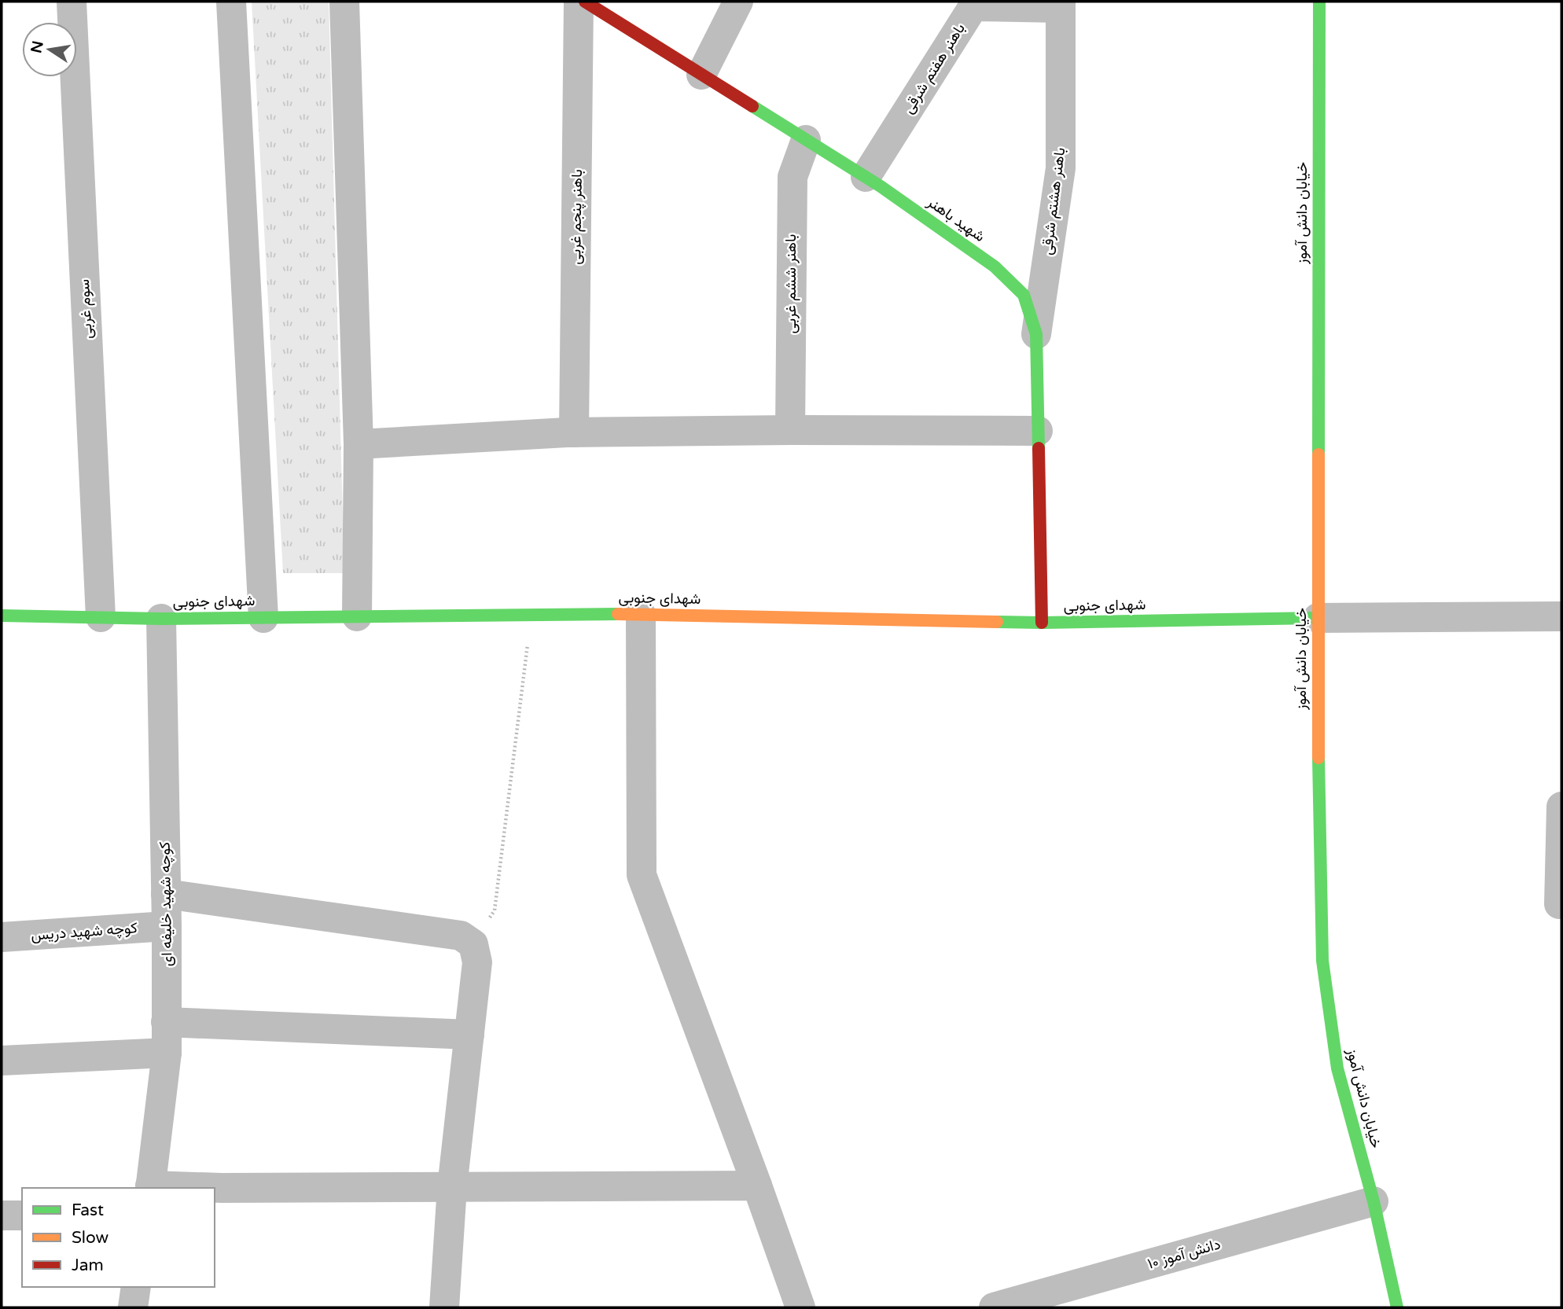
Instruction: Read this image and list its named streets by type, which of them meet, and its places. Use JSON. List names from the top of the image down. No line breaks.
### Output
{"streets":{"street":["باهنر هفتم شرقی","باهنر هشتم شرقی","خیابان دانش آموز","باهنر پنجم غربی","شهید باهنر","باهنر ششم غربی","سوم غربی","شهدای جنوبی","کوچه شهید خلیفه ای","کوچه شهید دریس","دانش آموز ۱۰"]},"crossings":[["باهنر هفتم شرقی","باهنر هشتم شرقی"],["باهنر هفتم شرقی","شهید باهنر"],["باهنر هشتم شرقی","شهید باهنر"],["خیابان دانش آموز","شهدای جنوبی"],["خیابان دانش آموز","دانش آموز ۱۰"],["شهید باهنر","باهنر ششم غربی"],["شهید باهنر","شهدای جنوبی"],["سوم غربی","شهدای جنوبی"],["شهدای جنوبی","کوچه شهید خلیفه ای"],["کوچه شهید خلیفه ای","کوچه شهید دریس"]],"legend":["Fast","Slow","Jam"],"north":"left"}
